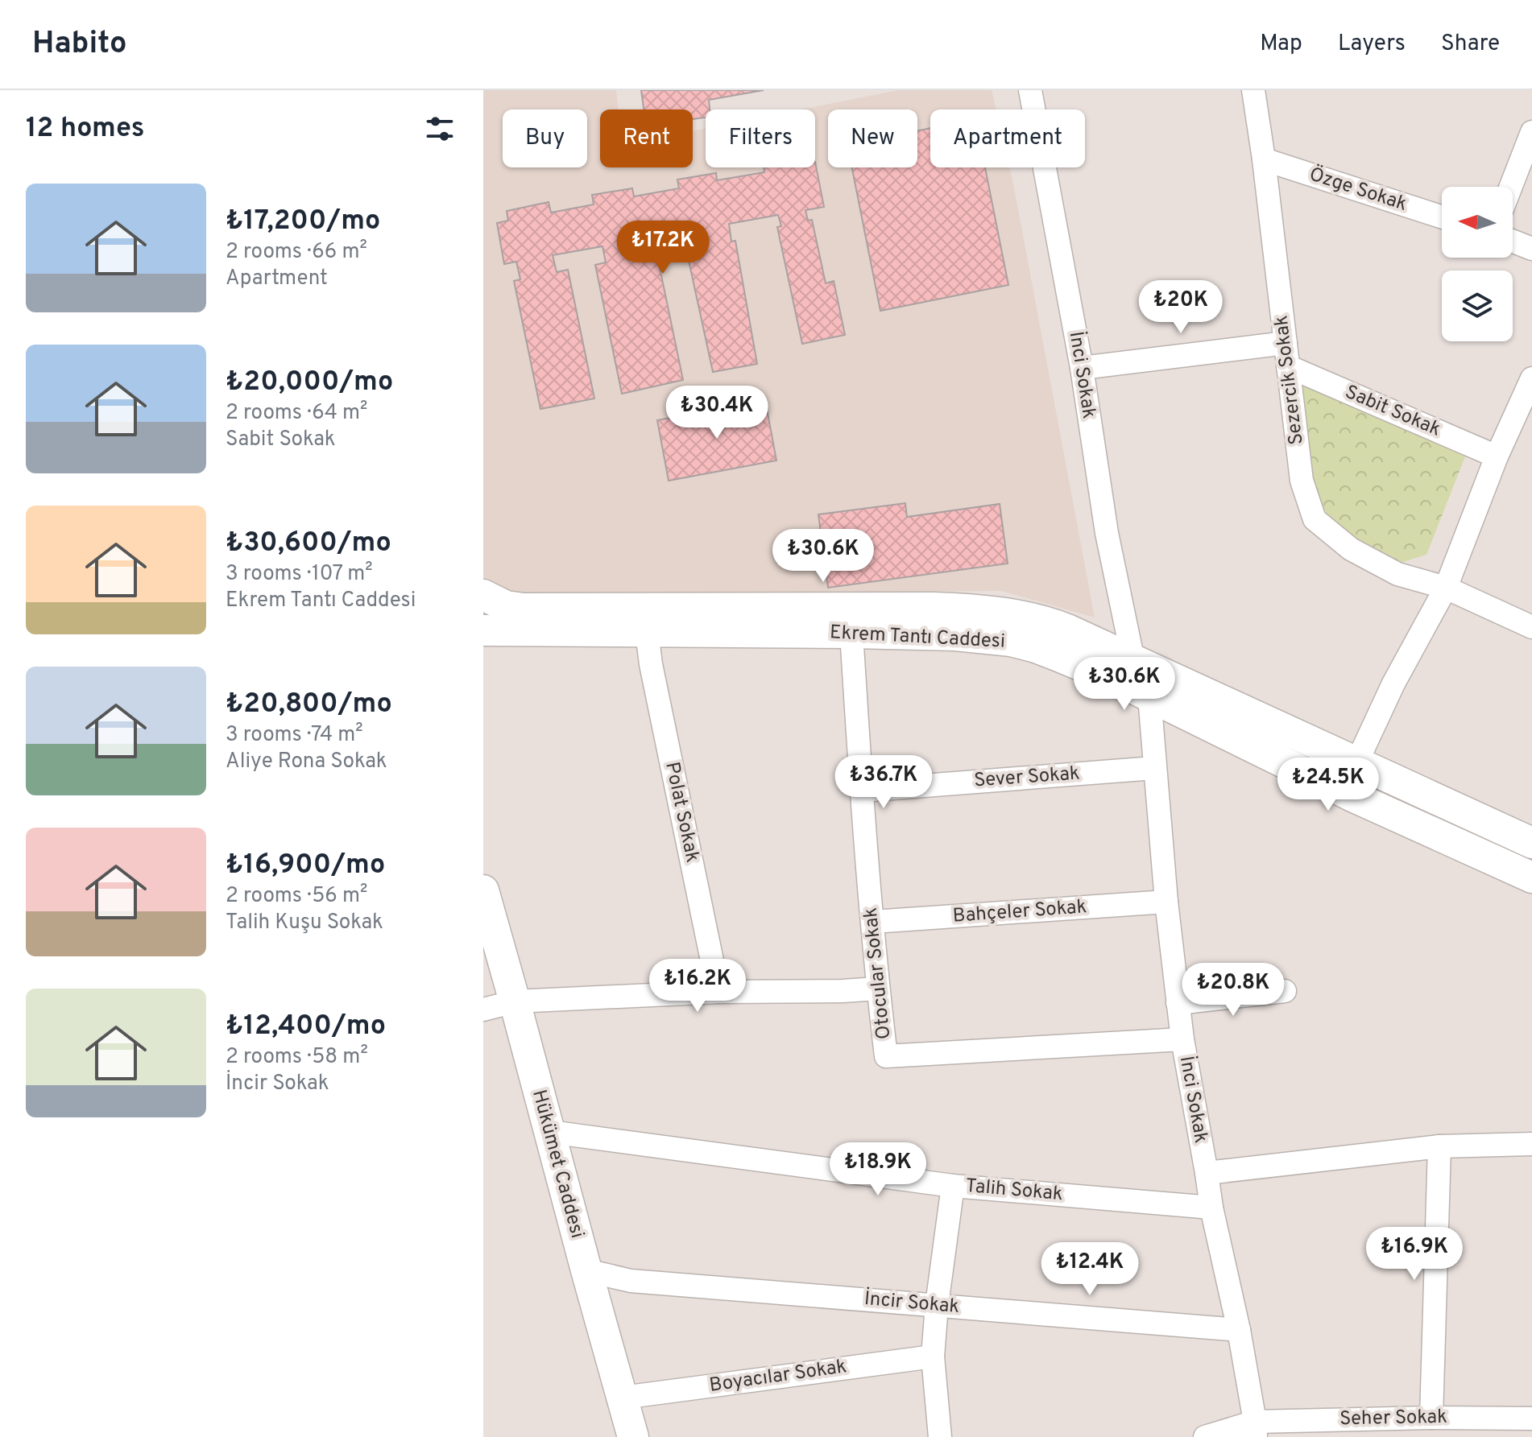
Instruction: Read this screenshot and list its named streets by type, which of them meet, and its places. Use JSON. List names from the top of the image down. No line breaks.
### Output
{"streets":{"street":["Özge Sokak","İnci Sokak","Sezercik Sokak","Sabit Sokak","Ekrem Tantı Caddesi","Sever Sokak","Polat Sokak","Bahçeler Sokak","Otocular Sokak","Hükümet Caddesi","Talih Sokak","İncir Sokak","Boyacılar Sokak","Seher Sokak"]},"crossings":[["Özge Sokak","Sezercik Sokak"],["İnci Sokak","Ekrem Tantı Caddesi"],["İnci Sokak","Sever Sokak"],["İnci Sokak","Bahçeler Sokak"],["İnci Sokak","Otocular Sokak"],["İnci Sokak","Talih Sokak"],["İnci Sokak","İncir Sokak"],["İnci Sokak","Seher Sokak"],["Sezercik Sokak","Sabit Sokak"],["Ekrem Tantı Caddesi","Polat Sokak"],["Ekrem Tantı Caddesi","Otocular Sokak"],["Sever Sokak","Otocular Sokak"],["Bahçeler Sokak","Otocular Sokak"],["Hükümet Caddesi","Talih Sokak"],["Hükümet Caddesi","İncir Sokak"],["Hükümet Caddesi","Boyacılar Sokak"]],"north":"left","page":{"header":"Habito","nav":["Map","Layers","Share"],"heading":"12 homes","chip":["Buy","Rent","Filters","New","Apartment"],"list":[{"name":"₺17,200/mo","note":"2 rooms · 66 m² · Apartment"},{"name":"₺20,000/mo","note":"2 rooms · 64 m² · Sabit Sokak"},{"name":"₺30,600/mo","note":"3 rooms · 107 m² · Ekrem Tantı Caddesi"},{"name":"₺20,800/mo","note":"3 rooms · 74 m² · Aliye Rona Sokak"},{"name":"₺16,900/mo","note":"2 rooms · 56 m² · Talih Kuşu Sokak"},{"name":"₺12,400/mo","note":"2 rooms · 58 m² · İncir Sokak"}],"price":["₺17.2K","₺20K","₺30.4K","₺30.6K","₺30.6K","₺36.7K","₺24.5K","₺16.2K","₺20.8K","₺18.9K","₺16.9K","₺12.4K"]}}
